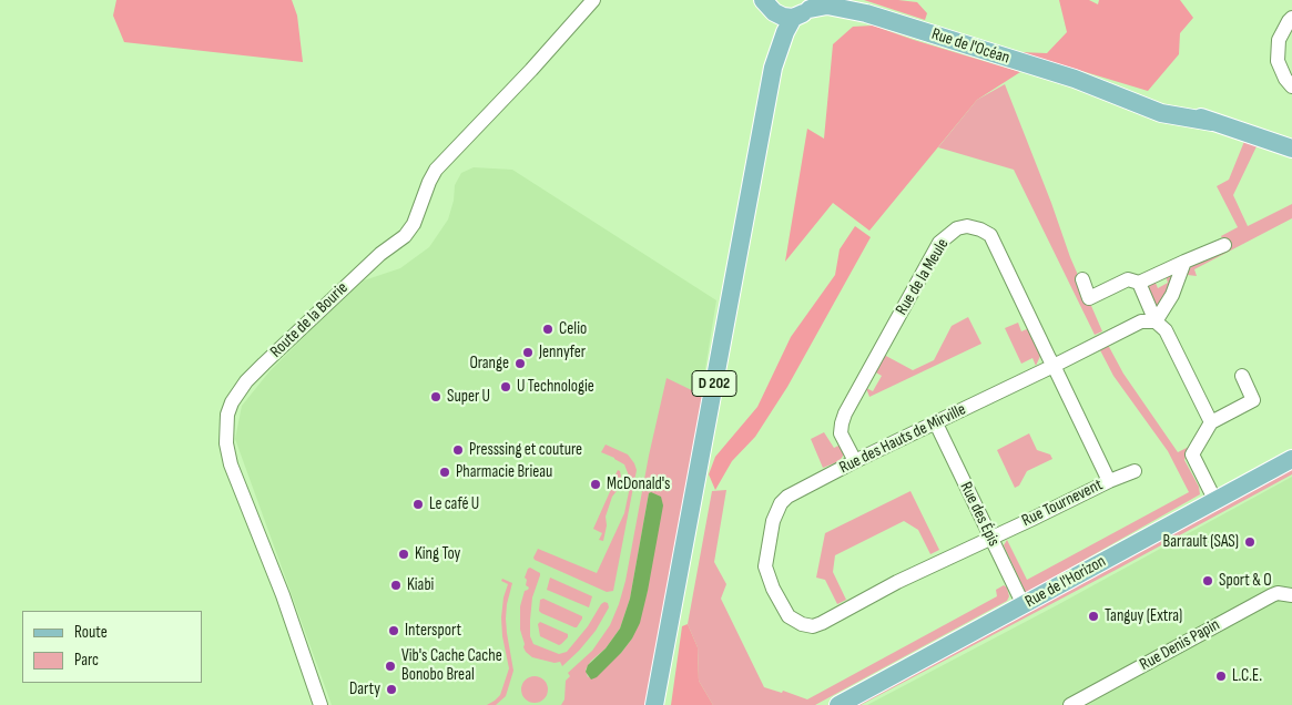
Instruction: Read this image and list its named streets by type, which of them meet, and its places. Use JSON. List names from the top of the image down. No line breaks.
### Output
{"streets":{"main road":["Rue de l'Océan","D 202","Rue de l'Horizon"],"street":["Rue de la Meule","Route de la Bourie","Rue des Hauts de Mirville","Rue Tournevent","Rue des Épis","Rue Denis Papin"]},"crossings":[["Rue de la Meule","Rue des Hauts de Mirville"],["Rue de la Meule","Rue Tournevent"],["Rue des Hauts de Mirville","Rue Tournevent"],["Rue des Hauts de Mirville","Rue des Épis"],["Rue Tournevent","Rue des Épis"],["Rue des Épis","Rue de l'Horizon"]],"places":["Celio","Jennyfer","Orange","U Technologie","Super U","Presssing et couture","Pharmacie Brieau","McDonald's","Le café U","Barrault (SAS)","King Toy","Sport & O","Kiabi","Tanguy (Extra)","Intersport","Vib's Cache Cache Bonobo Breal","L.C.E.","Darty"],"legend":["Route","Parc"]}
